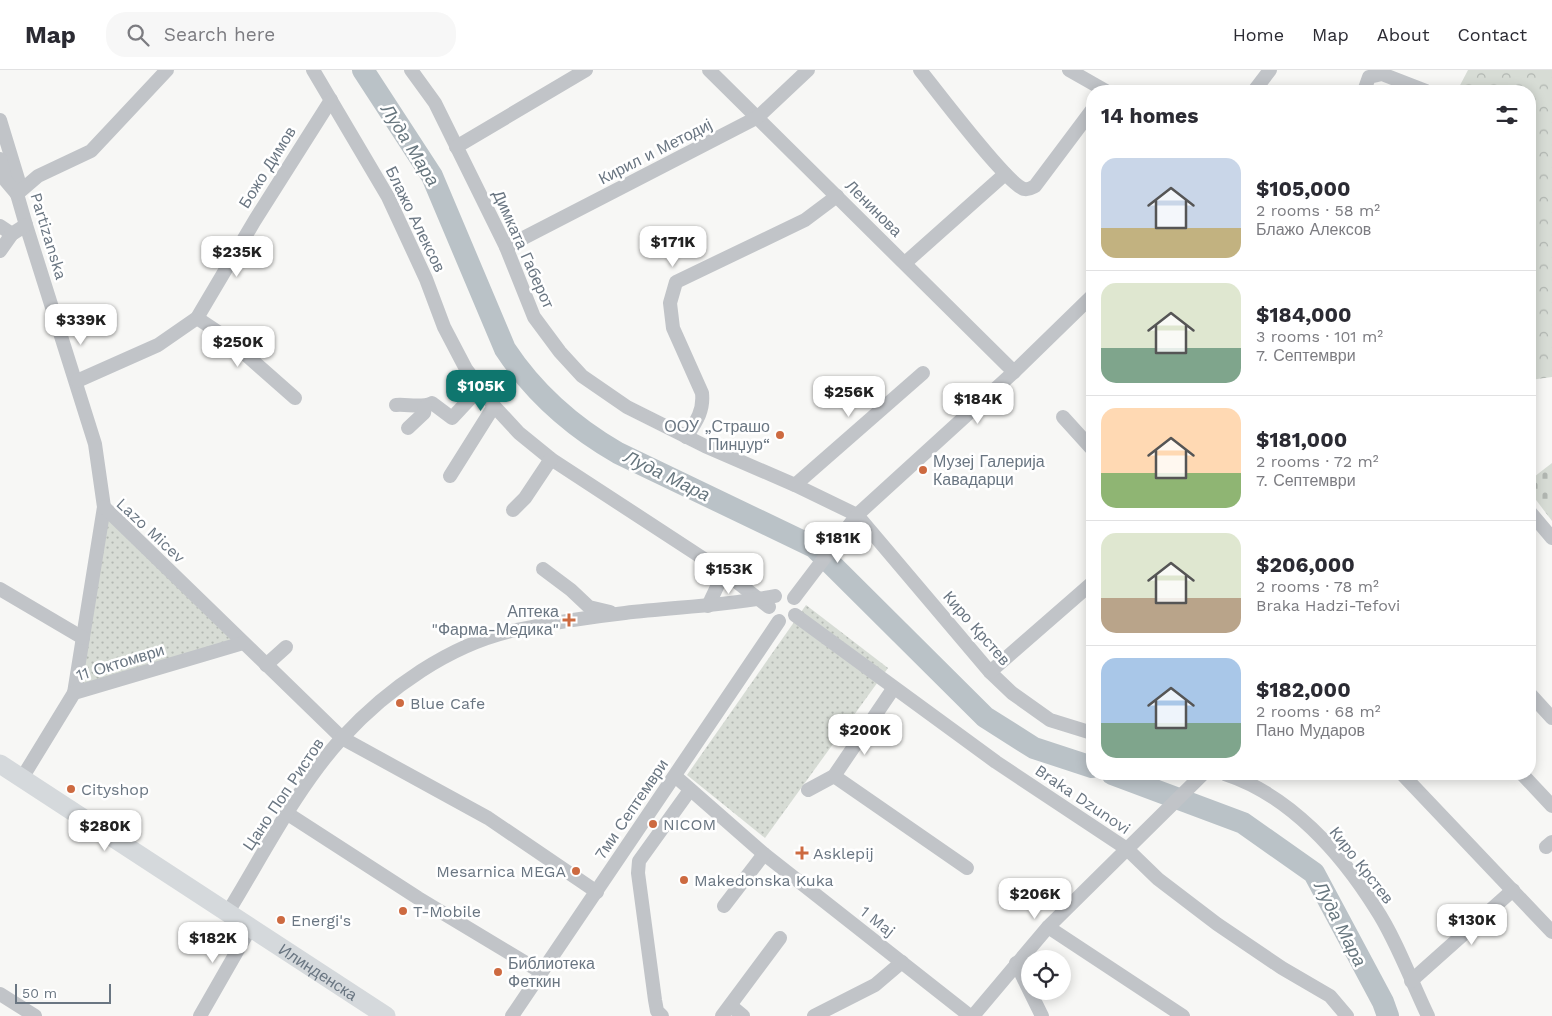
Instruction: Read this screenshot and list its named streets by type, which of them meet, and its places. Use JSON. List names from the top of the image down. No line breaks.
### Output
{"streets":{"main road":["Илинденска"],"street":["Кирил и Методиј","Божо Димов","Ленинова","Блажо Алексов","Partizanska","Димката Габерот","Lazo Micev","Киро Крстев","11 Октомври","Цано Поп Ристов","Braka Dzunovi","7ми Септември","1 Maj"]},"crossings":[["Кирил и Методиј","Ленинова"],["Кирил и Методиј","Димката Габерот"],["Божо Димов","Блажо Алексов"],["Божо Димов","Partizanska"],["Блажо Алексов","Цано Поп Ристов"],["Блажо Алексов","Braka Dzunovi"],["Блажо Алексов","7ми Септември"],["Partizanska","Lazo Micev"],["Димката Габерот","Киро Крстев"],["Lazo Micev","11 Октомври"],["Lazo Micev","Цано Поп Ристов"],["Lazo Micev","7ми Септември"],["11 Октомври","Илинденска"],["Цано Поп Ристов","Braka Dzunovi"],["Цано Поп Ристов","7ми Септември"],["Цано Поп Ристов","Илинденска"],["Braka Dzunovi","7ми Септември"],["7ми Септември","1 Maj"]],"water":["Луда Мара"],"places":{"other":["ООУ „Страшо Пинџур“","Музеј Галерија Кавадарци","Blue Cafe","Cityshop","NICOM","Mesarnica MEGA","Makedonska Kuka","T-Mobile","Energi's","Библиотека Феткин"],"health":["Аптека \"Фарма-Медика\"","Asklepij"]},"scale_bar":"50 m","page":{"header":"Map","search":"Search here","nav":["Home","Map","About","Contact"],"heading":"14 homes","list":[{"name":"$105,000","note":"2 rooms · 58 m² · Блажо Алексов"},{"name":"$184,000","note":"3 rooms · 101 m² · 7. Септември"},{"name":"$181,000","note":"2 rooms · 72 m² · 7. Септември"},{"name":"$206,000","note":"2 rooms · 78 m² · Braka Hadzi-Tefovi"},{"name":"$182,000","note":"2 rooms · 68 m² · Пано Мударов"}],"price":["$171K","$235K","$339K","$250K","$105K","$256K","$184K","$181K","$153K","$200K","$280K","$206K","$130K","$182K"],"scale":"50 m"}}
